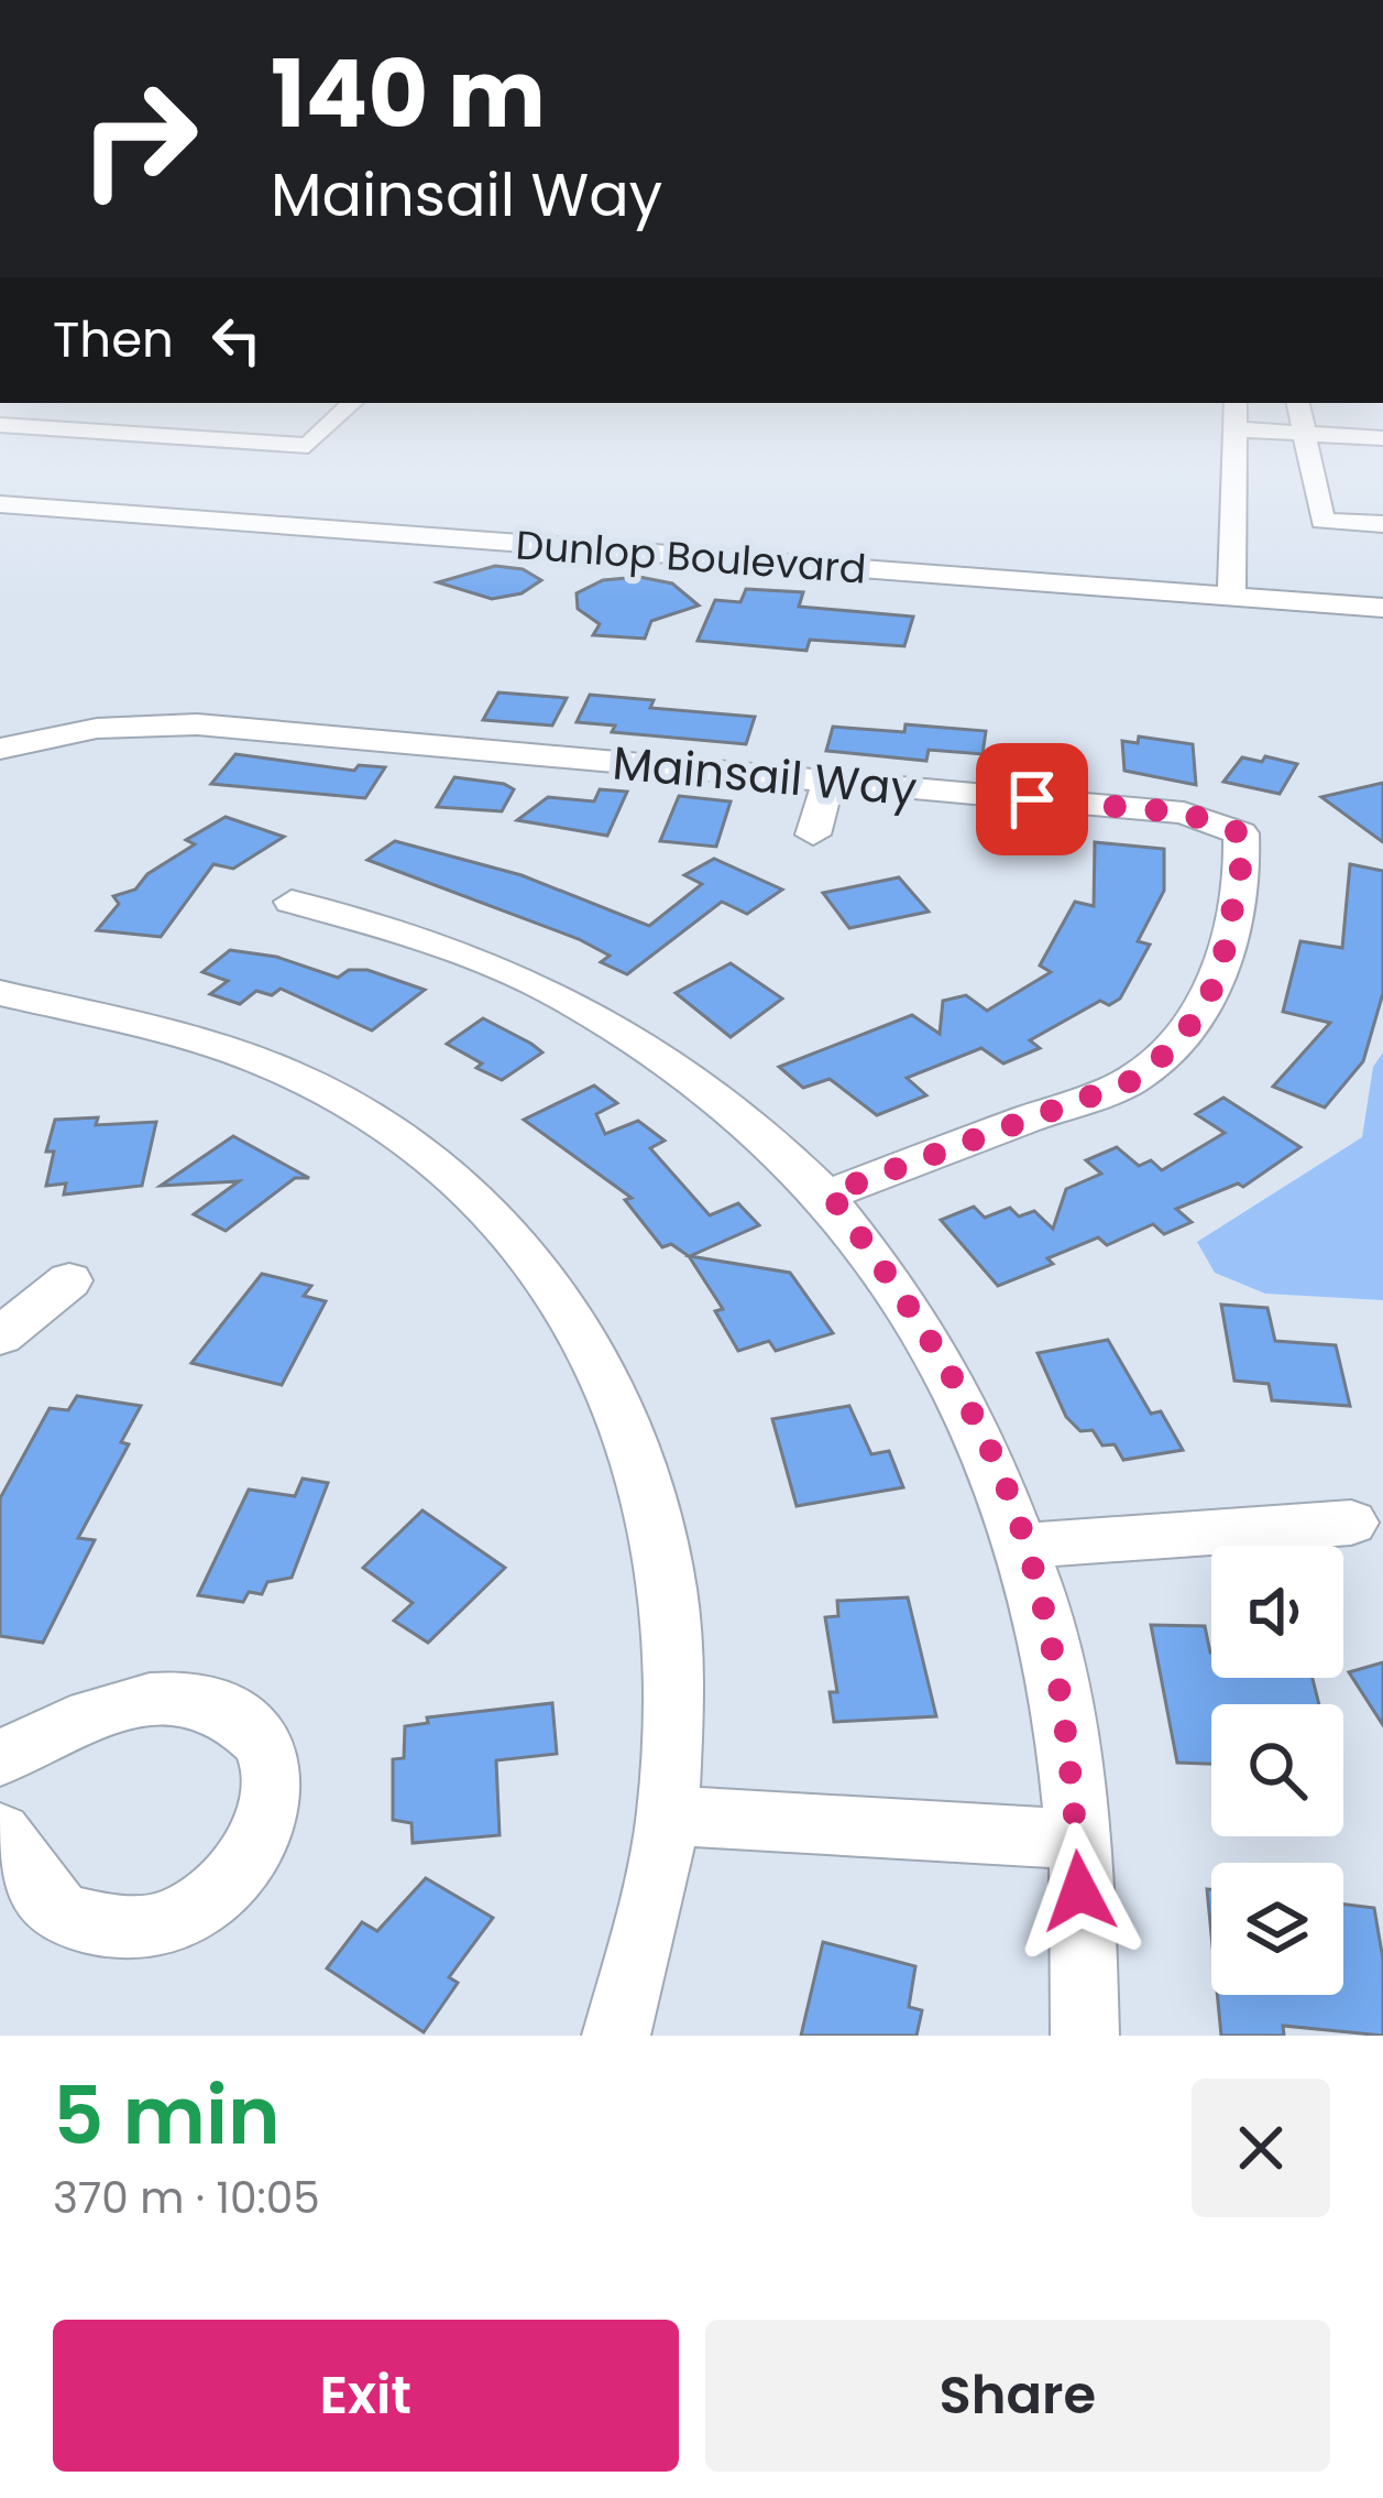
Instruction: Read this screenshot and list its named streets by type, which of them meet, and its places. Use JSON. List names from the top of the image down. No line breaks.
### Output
{"streets":{"street":["Dunlop Boulevard","Mainsail Way"]},"page":{"turn":["140 m","Mainsail Way"],"then":"Then","heading":["5 min","370 m · 10:05"],"buttons":["Exit","Share"]}}
